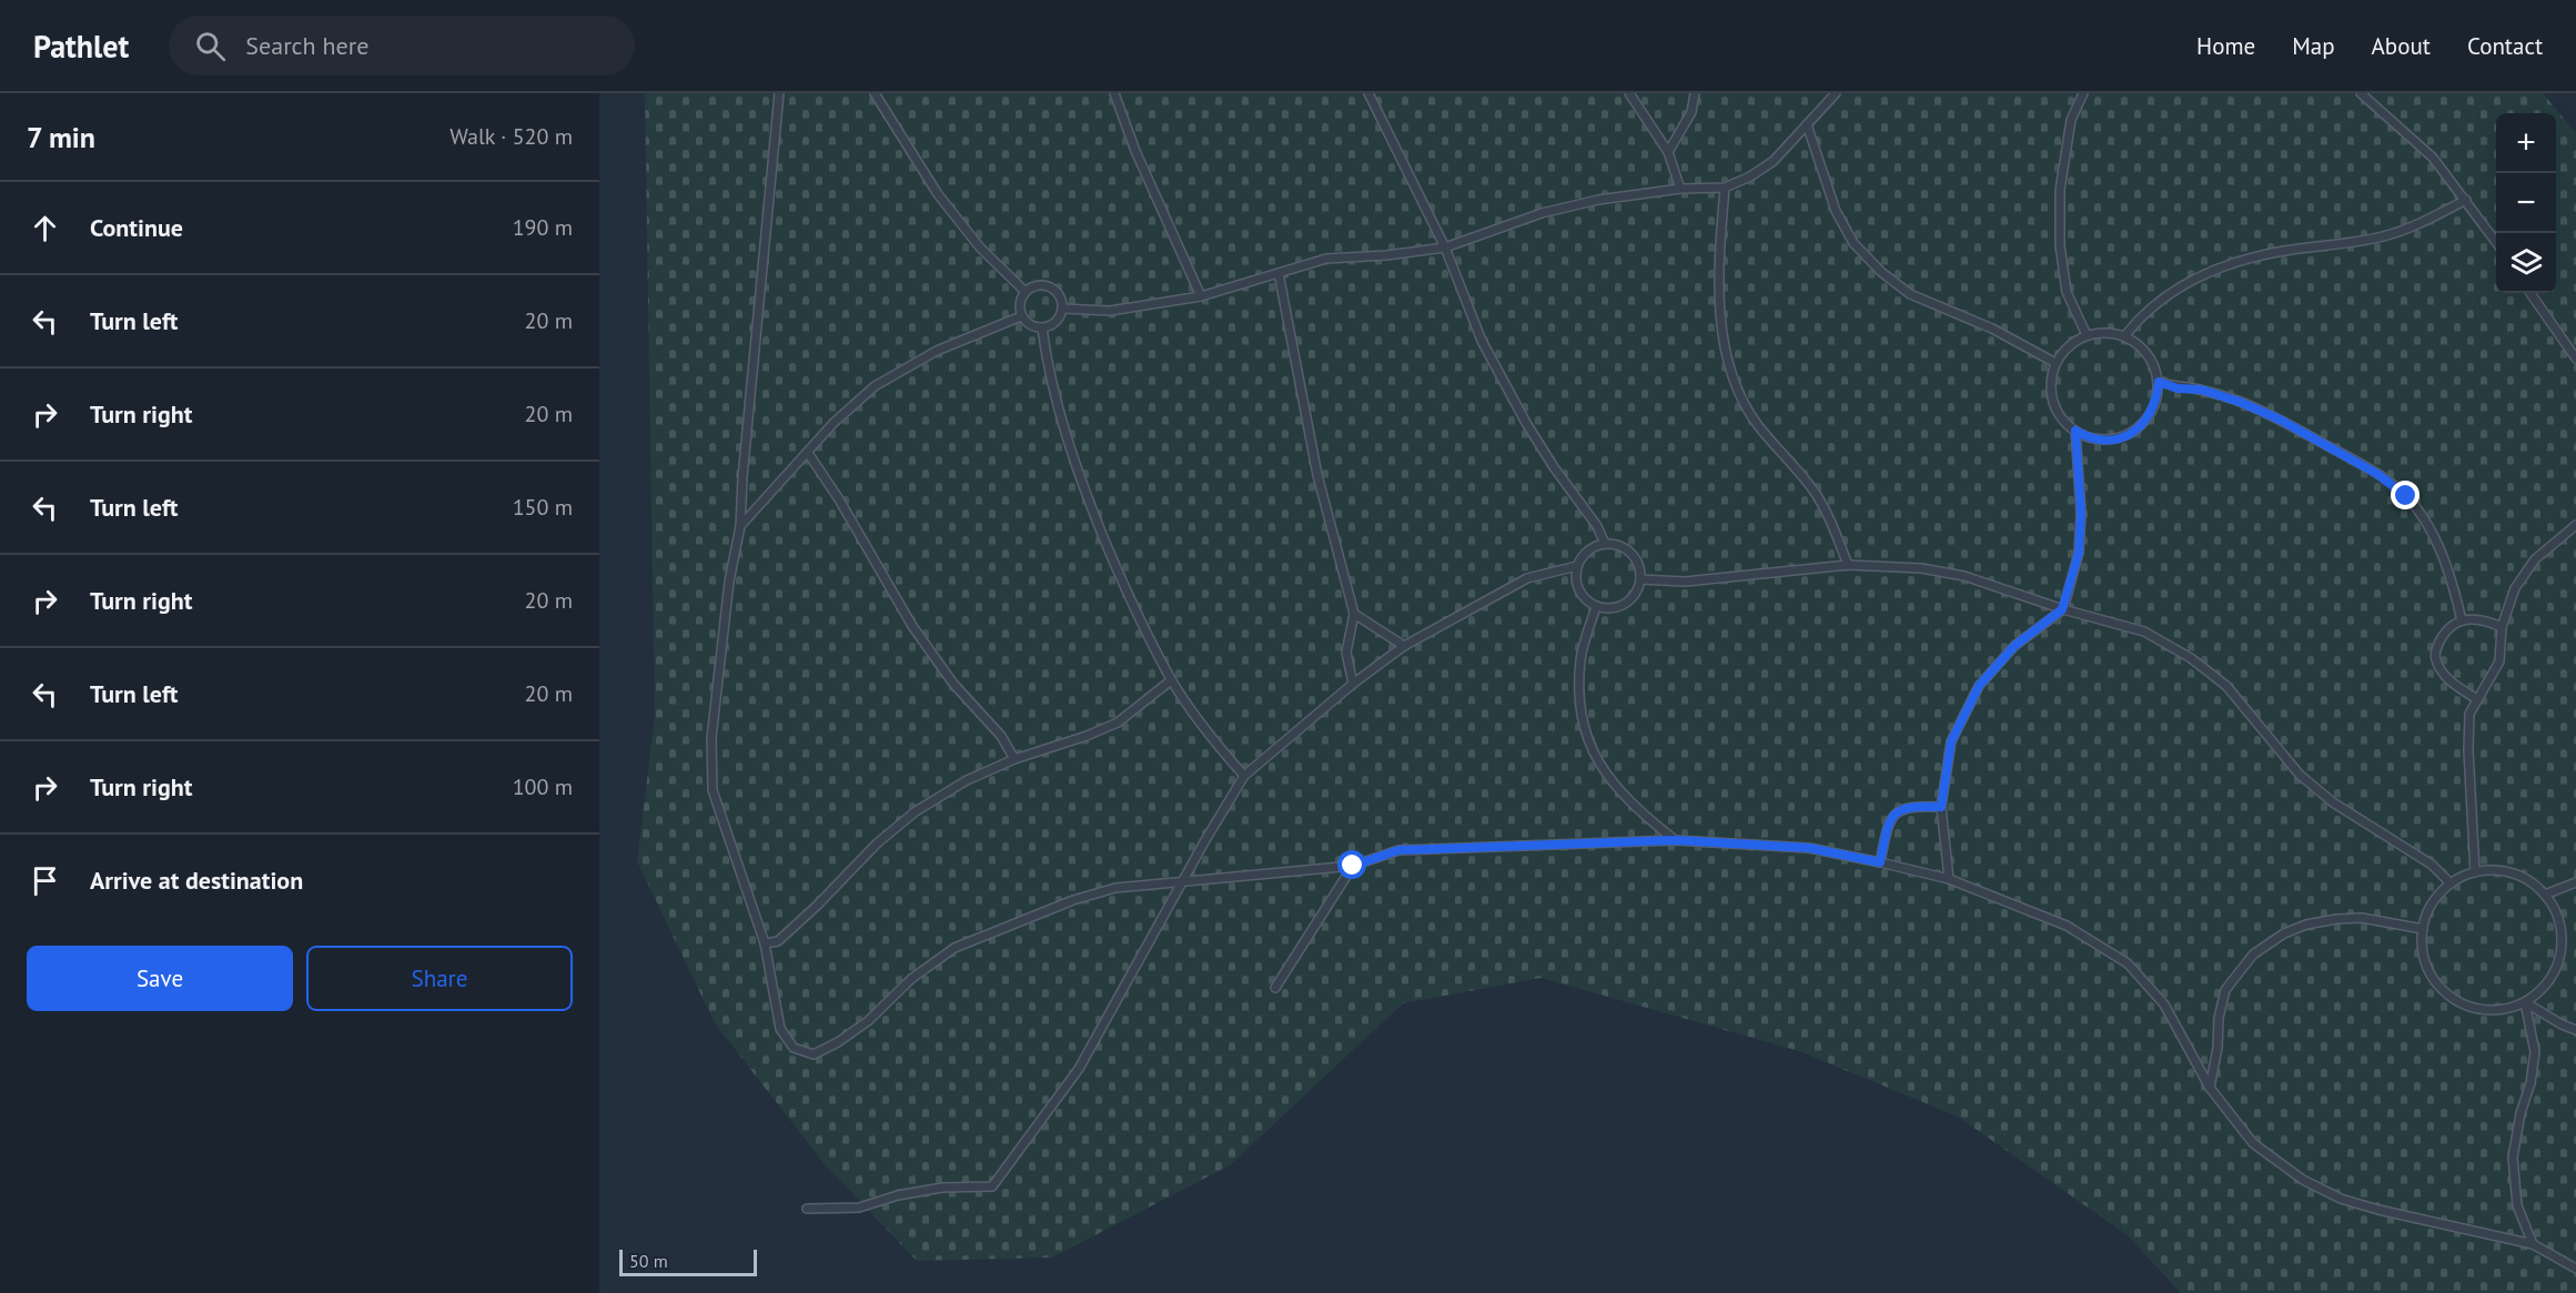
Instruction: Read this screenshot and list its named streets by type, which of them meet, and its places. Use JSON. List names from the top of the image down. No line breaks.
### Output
{"scale_bar":"50 m","page":{"header":"Pathlet","search":"Search here","nav":["Home","Map","About","Contact"],"heading":["7 min","Walk · 520 m"],"map_buttons":["+","−"],"list":[["Continue","190 m"],["Turn left","20 m"],["Turn right","20 m"],["Turn left","150 m"],["Turn right","20 m"],["Turn left","20 m"],["Turn right","100 m"],"Arrive at destination"],"buttons":["Save","Share"],"scale":"50 m"}}
